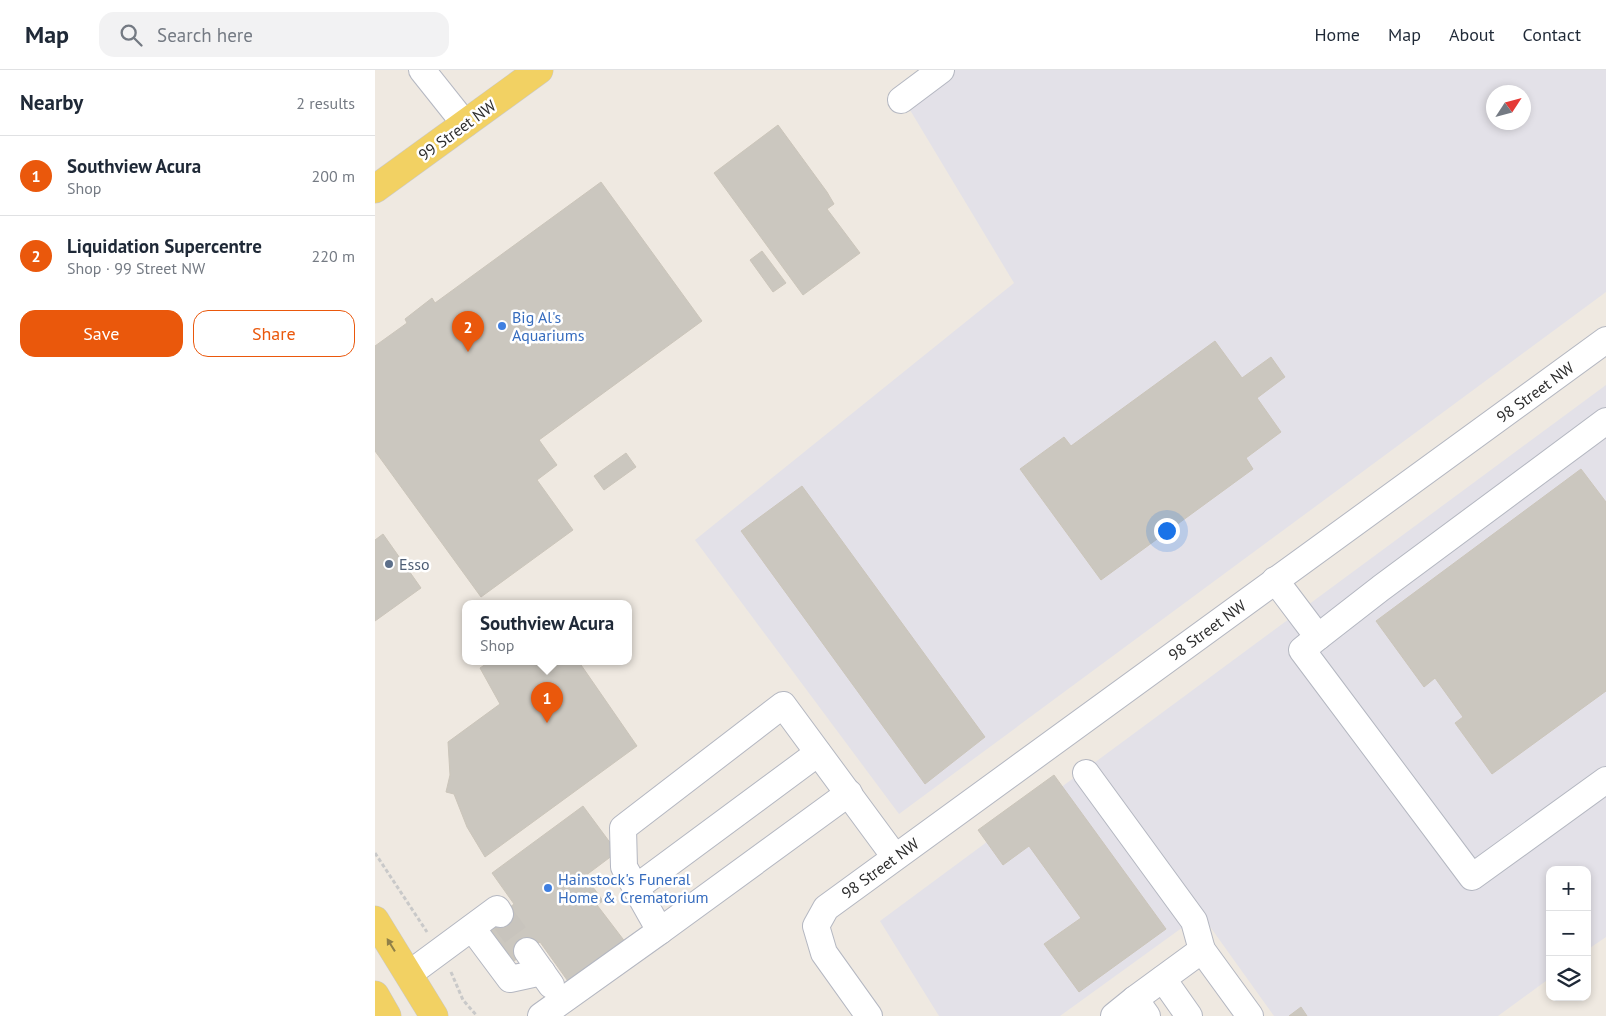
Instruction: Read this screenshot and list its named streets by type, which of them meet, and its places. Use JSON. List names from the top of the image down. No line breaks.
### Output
{"streets":{"main road":["99 Street NW"],"street":["98 Street NW"]},"places":["Big Al's Aquariums","Esso","Hainstock's Funeral Home & Crematorium"],"north":"top right","page":{"header":"Map","search":"Search here","nav":["Home","Map","About","Contact"],"heading":["Nearby","2 results"],"list":[{"mark":"1","name":"Southview Acura","note":"Shop","value":"200 m"},{"mark":"2","name":"Liquidation Supercentre","note":"Shop · 99 Street NW","value":"220 m"}],"buttons":["Save","Share"],"pins":["2","1"],"popup":["Southview Acura","Shop"],"map_buttons":["+","−"]}}
